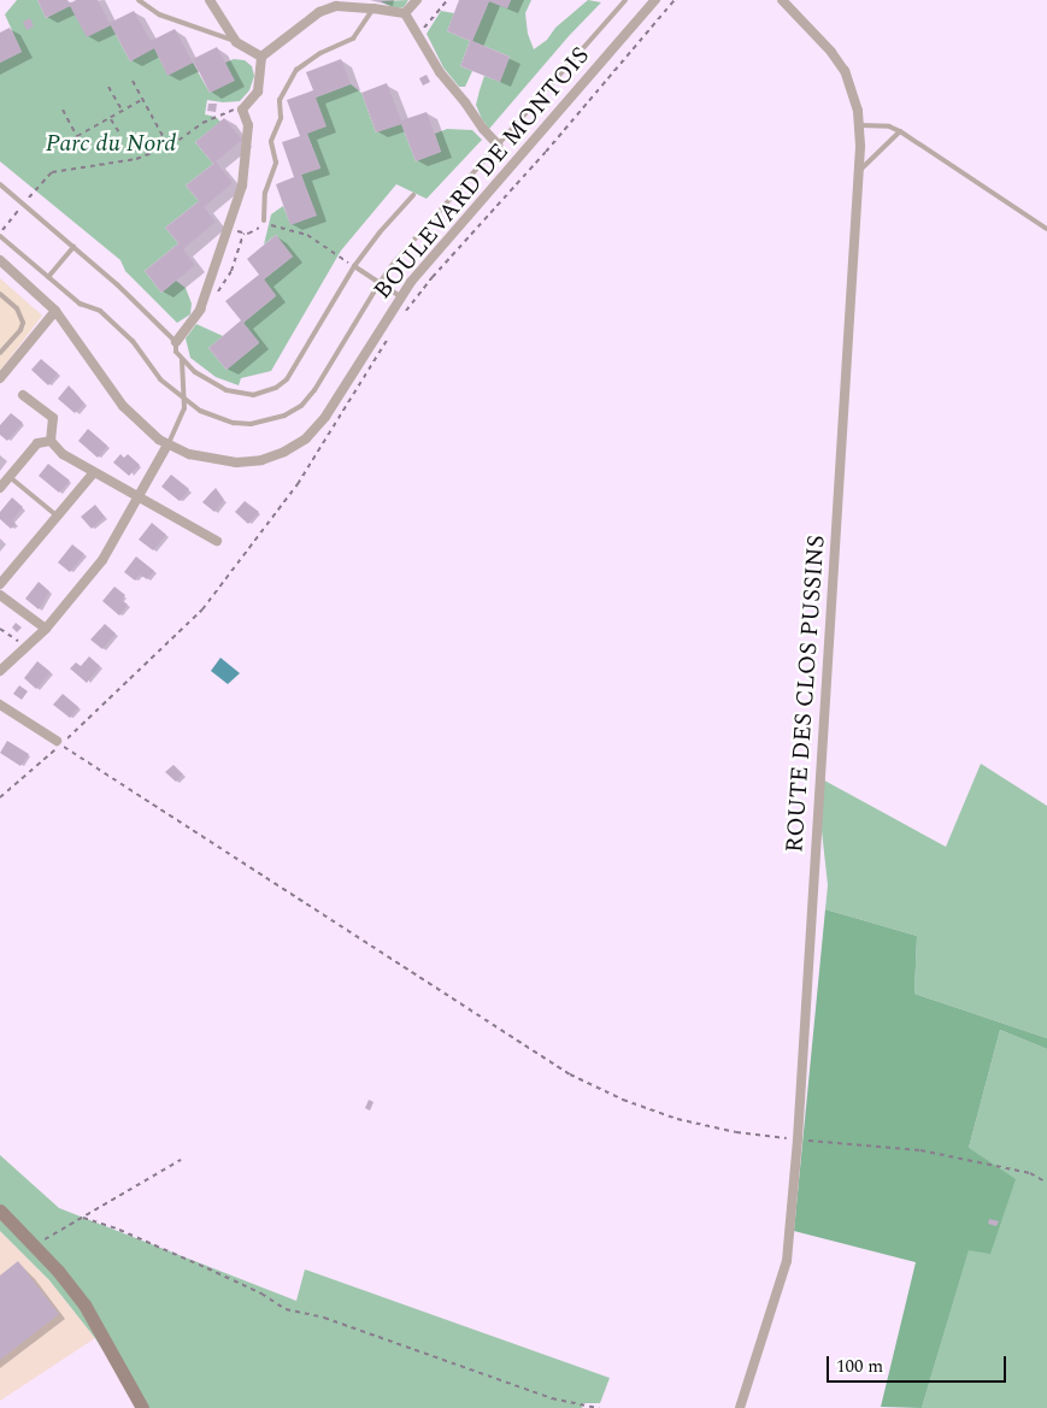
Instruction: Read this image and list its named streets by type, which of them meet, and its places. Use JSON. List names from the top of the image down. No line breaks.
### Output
{"streets":{"street":["BOULEVARD DE MONTOIS","ROUTE DES CLOS PUSSINS"]},"parks":["Parc du Nord"],"scale_bar":"100 m"}
